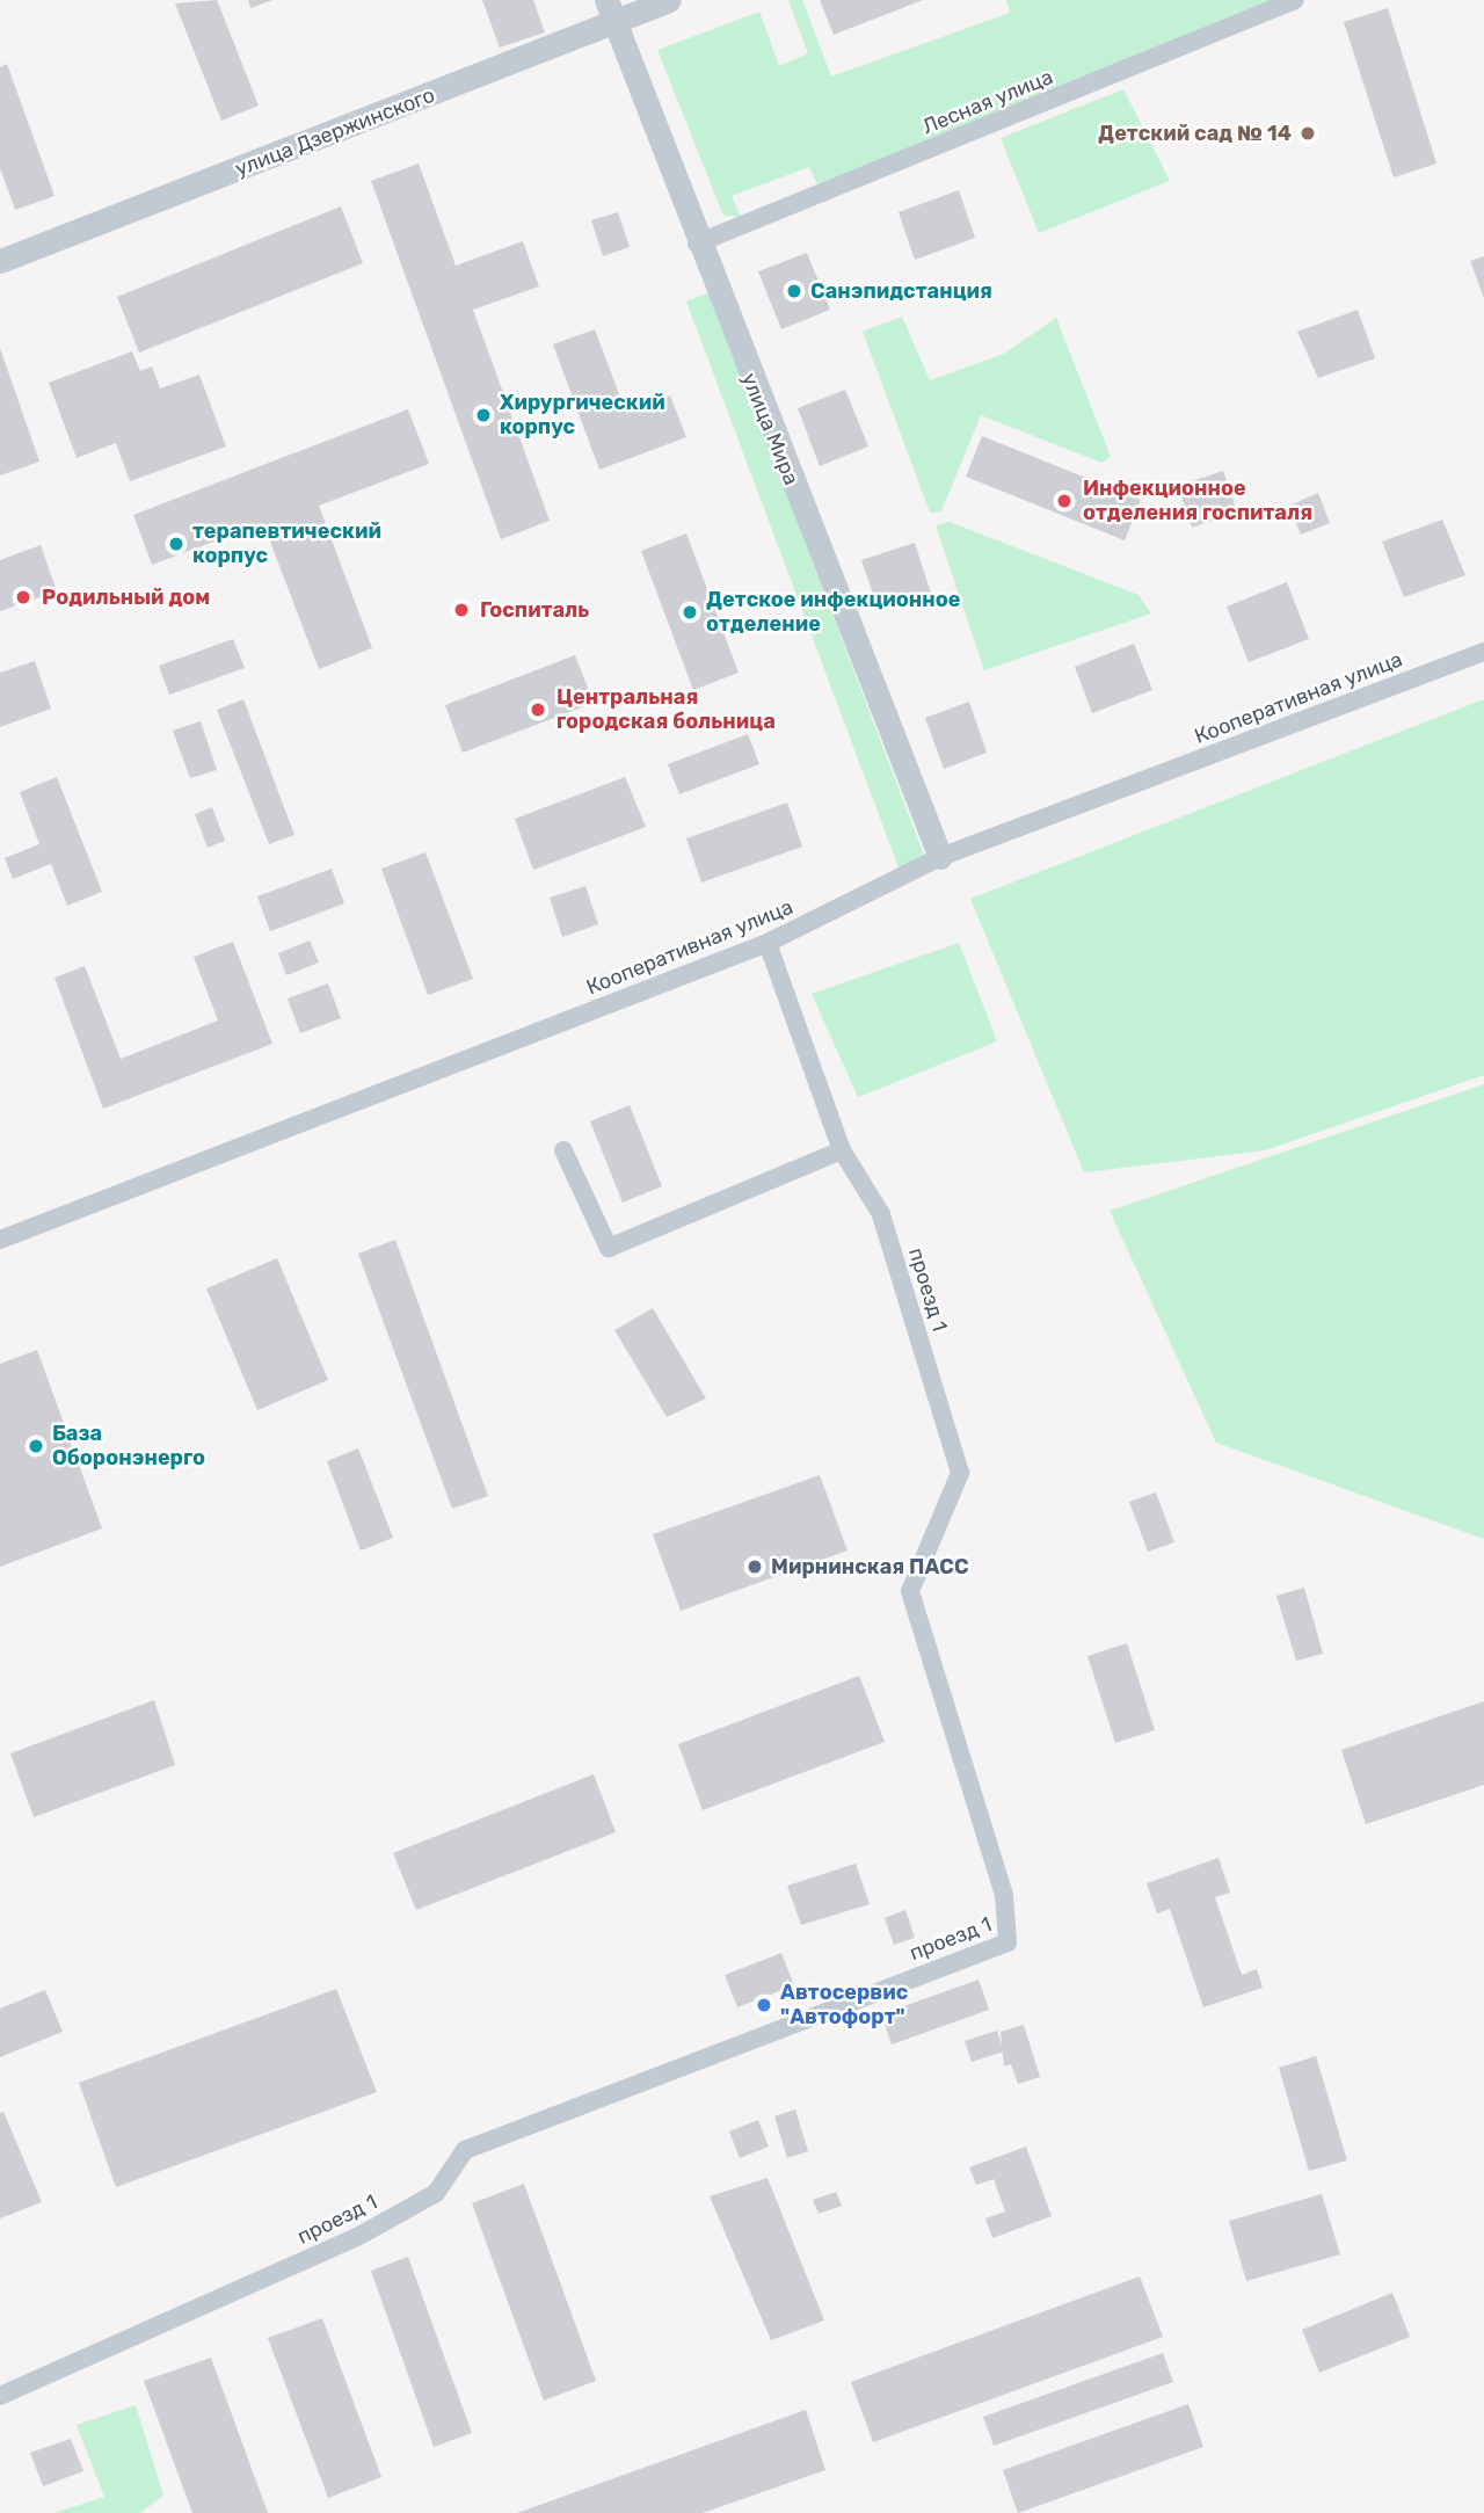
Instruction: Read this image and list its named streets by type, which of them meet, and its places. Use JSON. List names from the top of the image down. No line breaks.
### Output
{"streets":{"street":["Лесная улица","улица Дзержинского","улица Мира","Кооперативная улица","проезд 1"]},"crossings":[["Лесная улица","улица Мира"],["улица Дзержинского","улица Мира"],["улица Мира","Кооперативная улица"],["Кооперативная улица","проезд 1"]],"places":["Детский сад № 14","Санэпидстанция","Хирургический корпус","Инфекционное отделения госпиталя","терапевтический корпус","Родильный дом","Госпиталь","Детское инфекционное отделение","Центральная городская больница","База Оборонэнерго","Мирнинская ПАСС","Автосервис \"Автофорт\""]}
